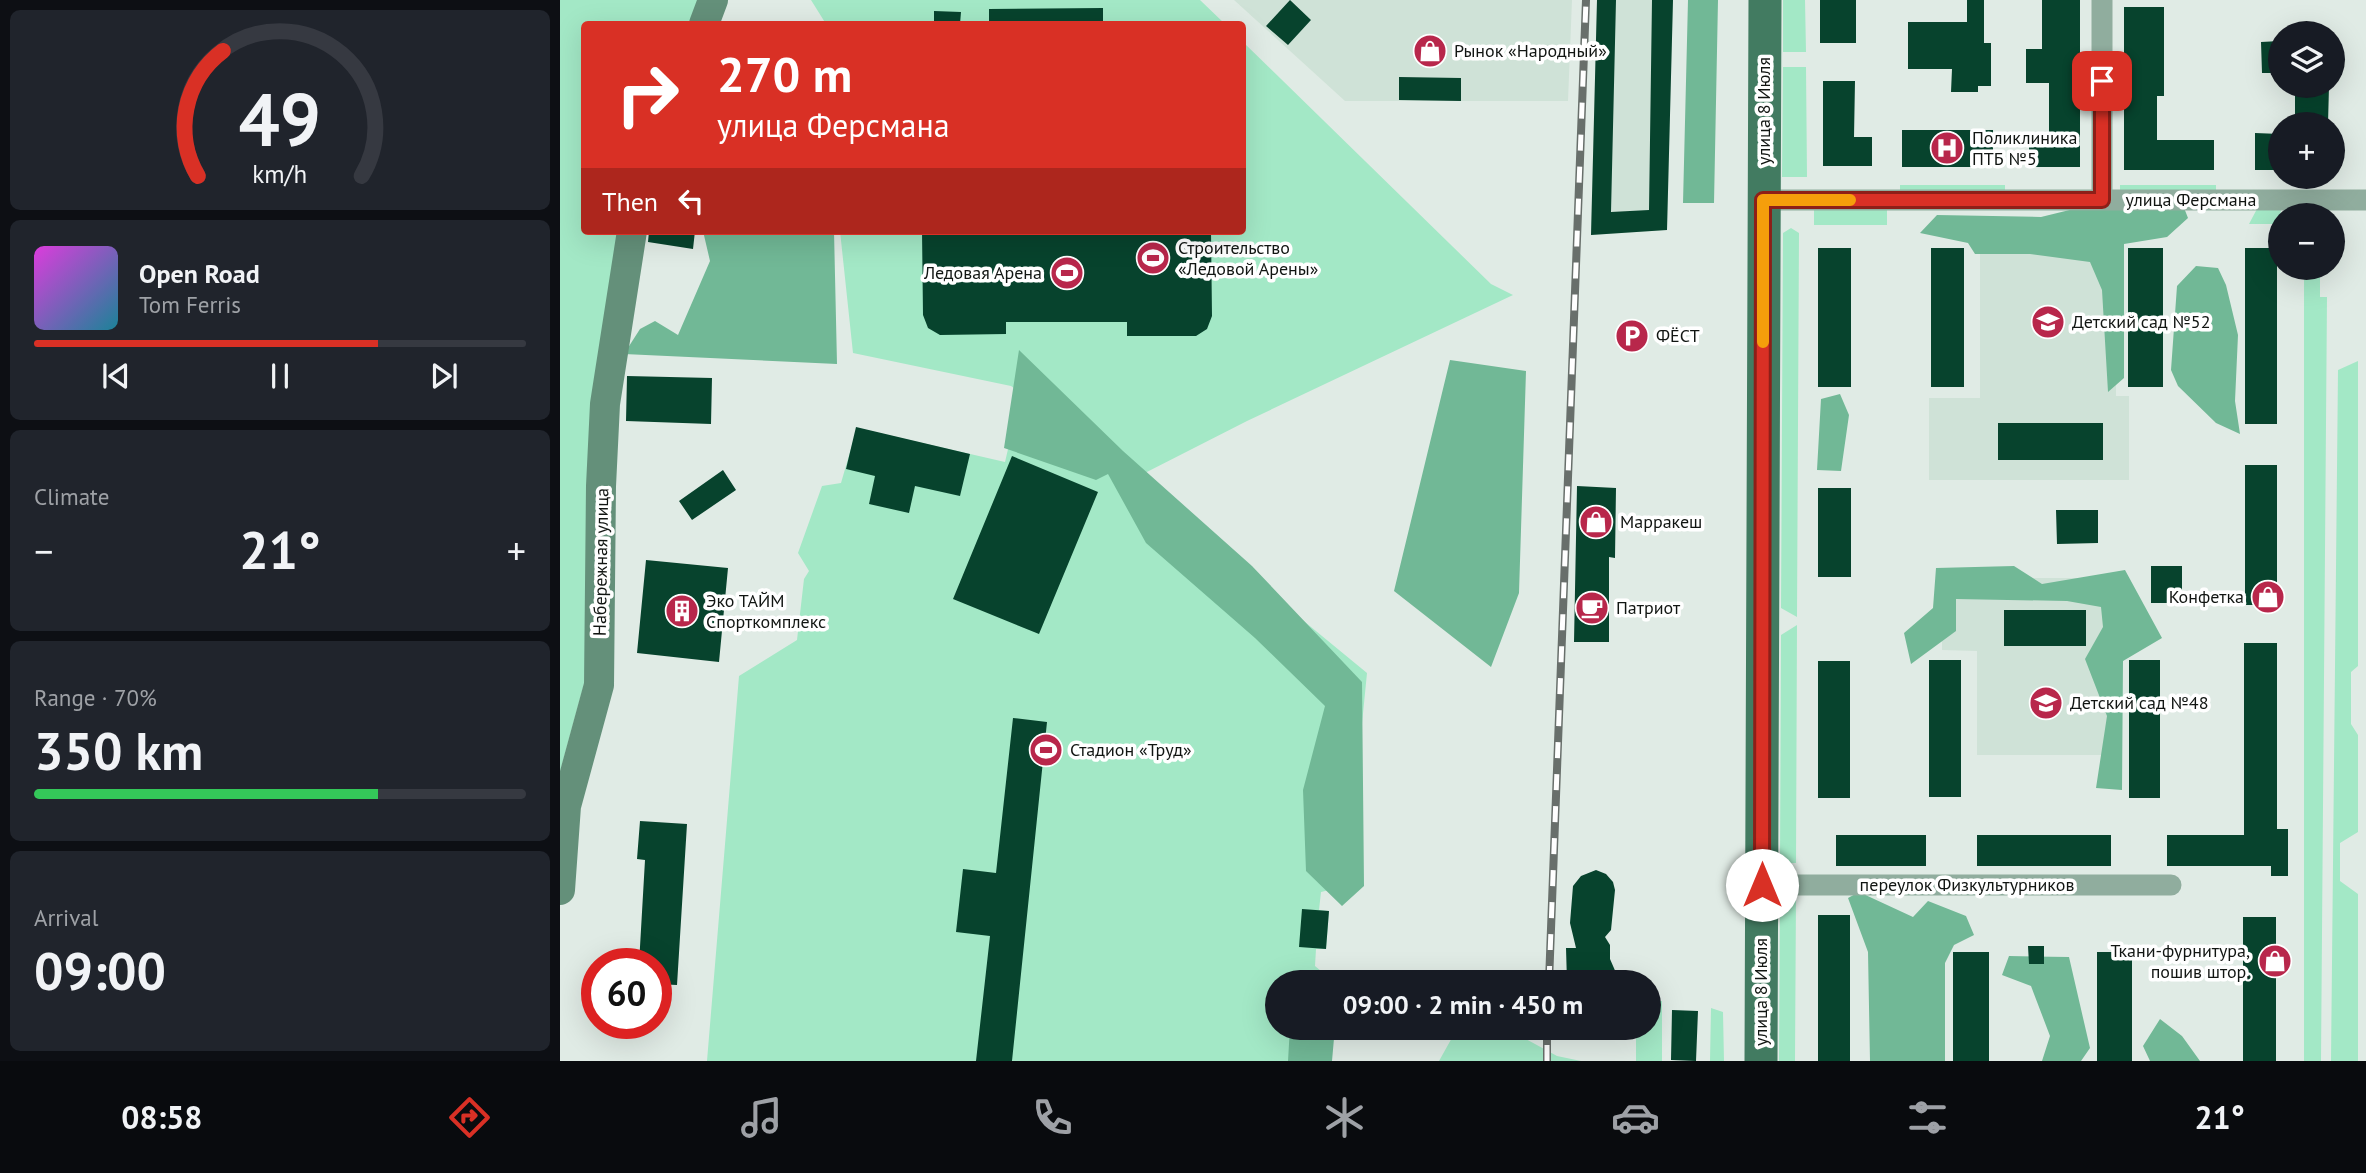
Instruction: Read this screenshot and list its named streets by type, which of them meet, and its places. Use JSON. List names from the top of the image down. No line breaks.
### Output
{"streets":{"main road":["улица 8 Июля"],"street":["улица Ферсмана","Набережная улица","переулок Физкультурников"]},"crossings":[["улица 8 Июля","улица Ферсмана"],["улица 8 Июля","переулок Физкультурников"]],"places":{"shop":["Рынок «Народный»","Марракеш","Конфетка","Ткани-фурнитура, пошив штор."],"hospital":["Поликлиника ПТБ №5"],"sports":["Строительство «Ледовой Арены»","Ледовая Арена","Стадион «Труд»"],"school or university":["Детский сад №52","Детский сад №48"],"parking":["ФЁСТ"],"cafe":["Патриот"],"building":["Эко ТАЙМ Спорткомплекс"]},"page":{"map_buttons":["+","−"],"turn":["270 m","улица Ферсмана"],"then":"Then","song":["Open Road","Tom Ferris"],"tile":["Climate",["Range · 70%","350 km"],["Arrival","09:00"]],"heat":["−","21°","+"],"limit":"60","trip":"09:00 · 2 min · 450 m","tabs":["08:58","21°"],"gauge":["49","km/h"]}}
